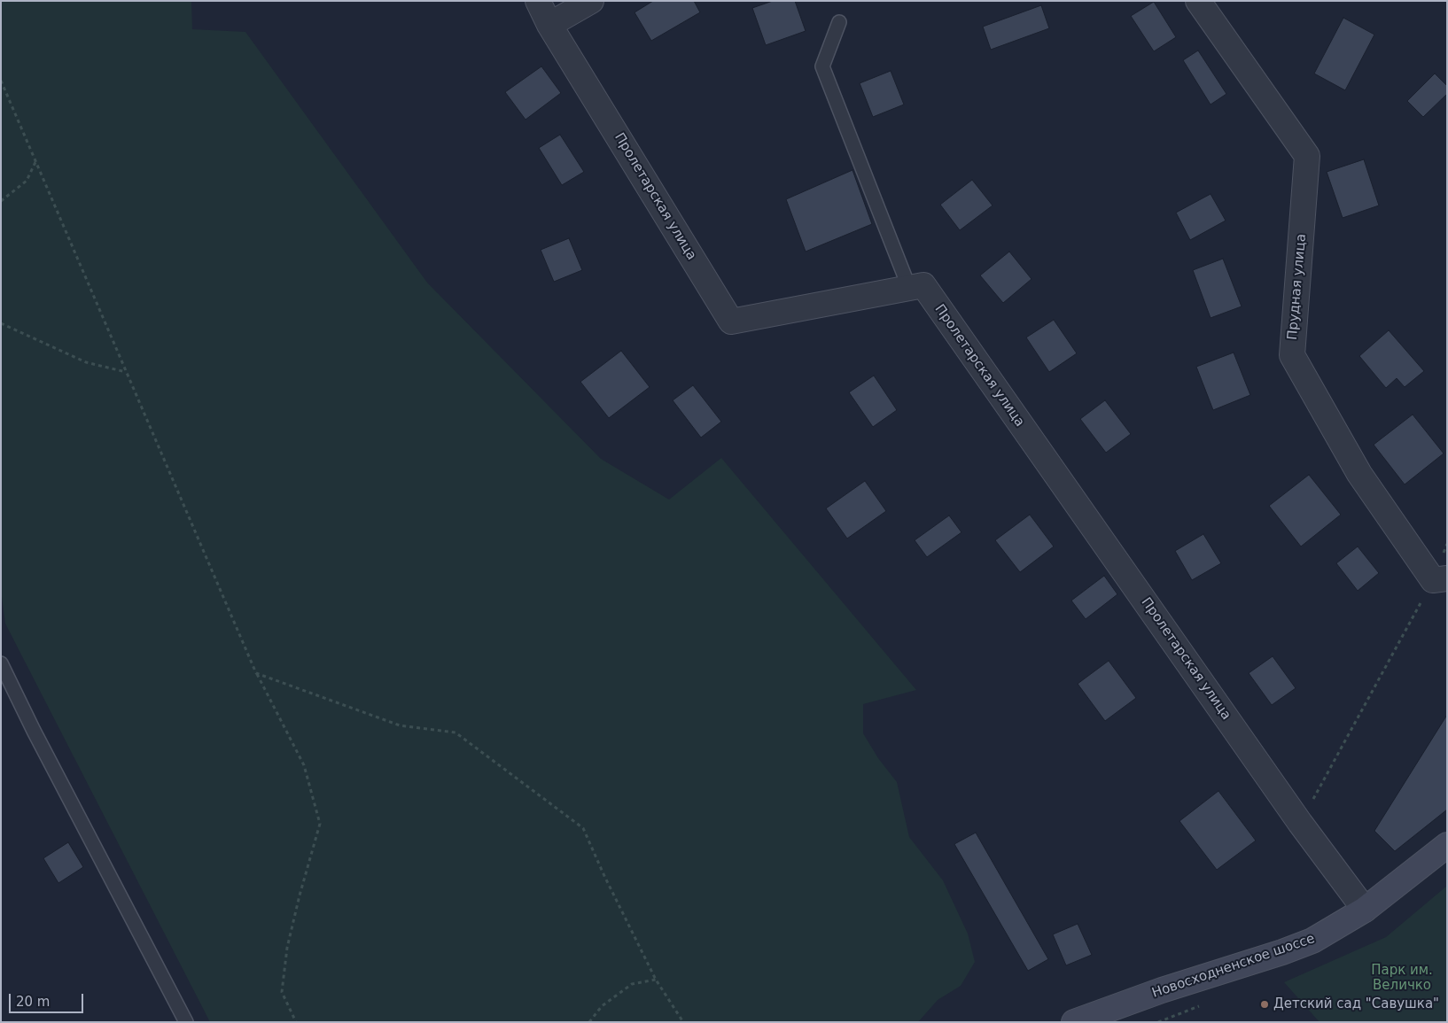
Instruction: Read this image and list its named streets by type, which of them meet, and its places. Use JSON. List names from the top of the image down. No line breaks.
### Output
{"streets":{"street":["Пролетарская улица","Прудная улица","Новосходненское шоссе"]},"crossings":[["Пролетарская улица","Новосходненское шоссе"]],"parks":["Парк им. Величко"],"places":["Детский сад \"Савушка\""],"scale_bar":"20 m"}
